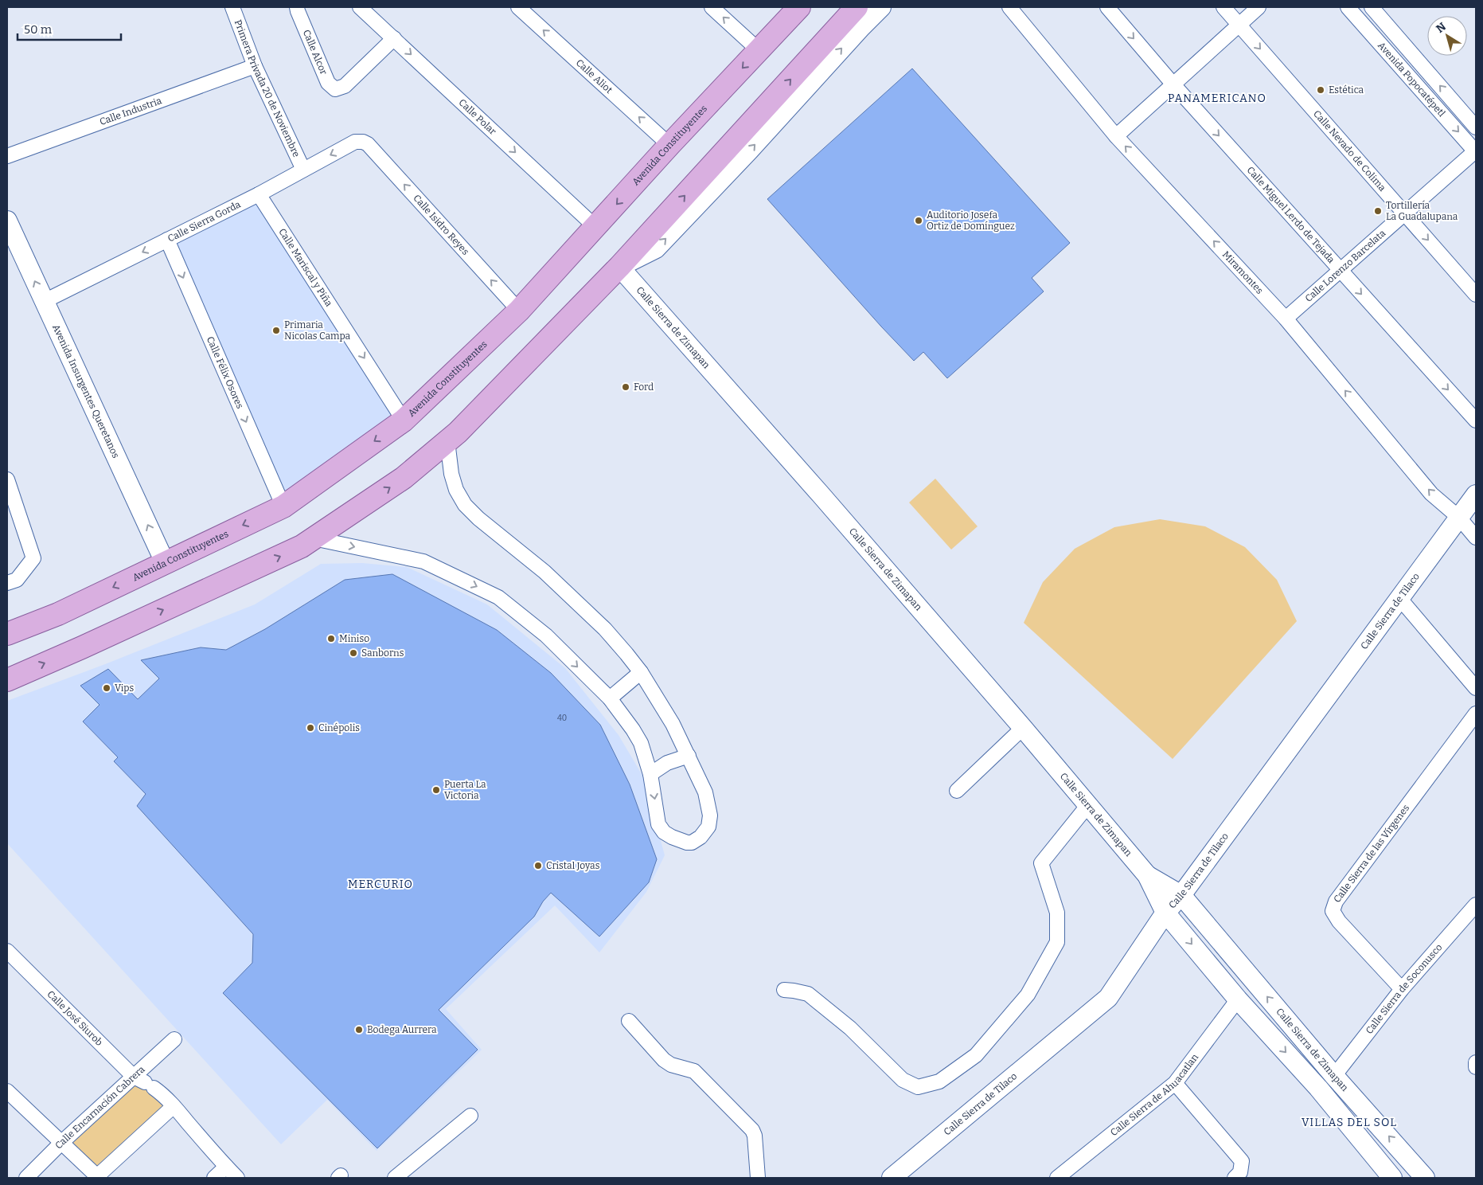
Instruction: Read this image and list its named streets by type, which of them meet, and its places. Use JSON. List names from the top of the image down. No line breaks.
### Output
{"streets":{"main road":["Avenida Constituyentes"],"street":["Calle Alcor","Calle Aliot","Avenida Popocatépetl","Primera Privada 20 de Noviembre","Calle Industria","Calle Polar","Calle Nevado de Colima","Calle Miguel Lerdo de Tejada","Calle Sierra Gorda","Calle Isidro Reyes","Calle Lorenzo Barcelata","Calle Mariscal y Piña","Miramontes","Calle Sierra de Zimapan","Calle Félix Osores","Avenida Insurgentes Queretanos","Calle Sierra de Tilaco","Calle Sierra de las Vírgenes","Calle Sierra de Soconusco","Calle José Siurob","Calle Sierra de Ahuacatlan","Calle Encarnación Cabrera"]},"crossings":[["Calle Alcor","Calle Polar"],["Calle Aliot","Avenida Constituyentes"],["Avenida Popocatépetl","Calle Lorenzo Barcelata"],["Primera Privada 20 de Noviembre","Calle Industria"],["Primera Privada 20 de Noviembre","Calle Sierra Gorda"],["Calle Polar","Avenida Constituyentes"],["Avenida Constituyentes","Calle Isidro Reyes"],["Avenida Constituyentes","Calle Mariscal y Piña"],["Avenida Constituyentes","Calle Félix Osores"],["Avenida Constituyentes","Avenida Insurgentes Queretanos"],["Calle Nevado de Colima","Calle Lorenzo Barcelata"],["Calle Miguel Lerdo de Tejada","Calle Lorenzo Barcelata"],["Calle Sierra Gorda","Calle Isidro Reyes"],["Calle Sierra Gorda","Calle Mariscal y Piña"],["Calle Sierra Gorda","Calle Félix Osores"],["Calle Sierra Gorda","Avenida Insurgentes Queretanos"],["Calle Lorenzo Barcelata","Miramontes"],["Miramontes","Calle Sierra de Tilaco"],["Calle Sierra de Zimapan","Calle Sierra de Tilaco"],["Calle Sierra de Zimapan","Calle Sierra de Soconusco"],["Calle Sierra de Zimapan","Calle Sierra de Ahuacatlan"],["Calle Sierra de las Vírgenes","Calle Sierra de Soconusco"],["Calle José Siurob","Calle Encarnación Cabrera"]],"one_way":["Calle Aliot","Calle Polar","Calle Nevado de Colima","Calle Miguel Lerdo de Tejada","Calle Sierra Gorda","Calle Isidro Reyes","Calle Mariscal y Piña","Miramontes","Calle Félix Osores","Avenida Insurgentes Queretanos"],"districts":["PANAMERICANO","MERCURIO","VILLAS DEL SOL"],"places":["Estética","Tortillería La Guadalupana","Auditorio Josefa Ortiz de Domínguez","Primaria Nicolas Campa","Ford","Miniso","Sanborns","Vips","Cinépolis","Puerta La Victoria","Cristal Joyas","Bodega Aurrera"],"house_numbers":["40"],"scale_bar":"50 m","north":"top left"}
